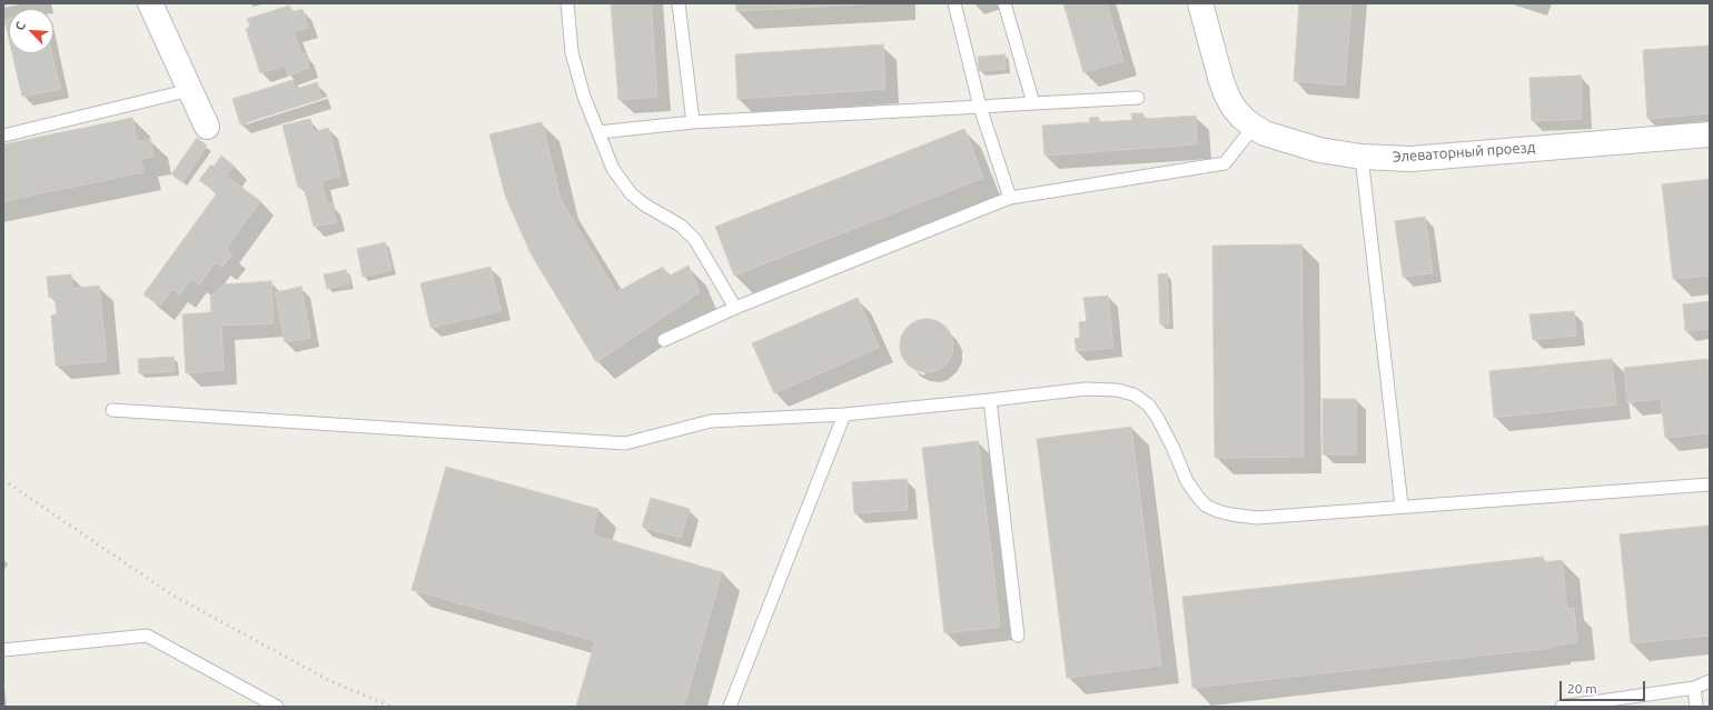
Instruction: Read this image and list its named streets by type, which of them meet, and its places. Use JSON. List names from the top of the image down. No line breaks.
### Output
{"streets":{"street":["Элеваторный проезд"]},"scale_bar":"20 m","north":"top left"}
